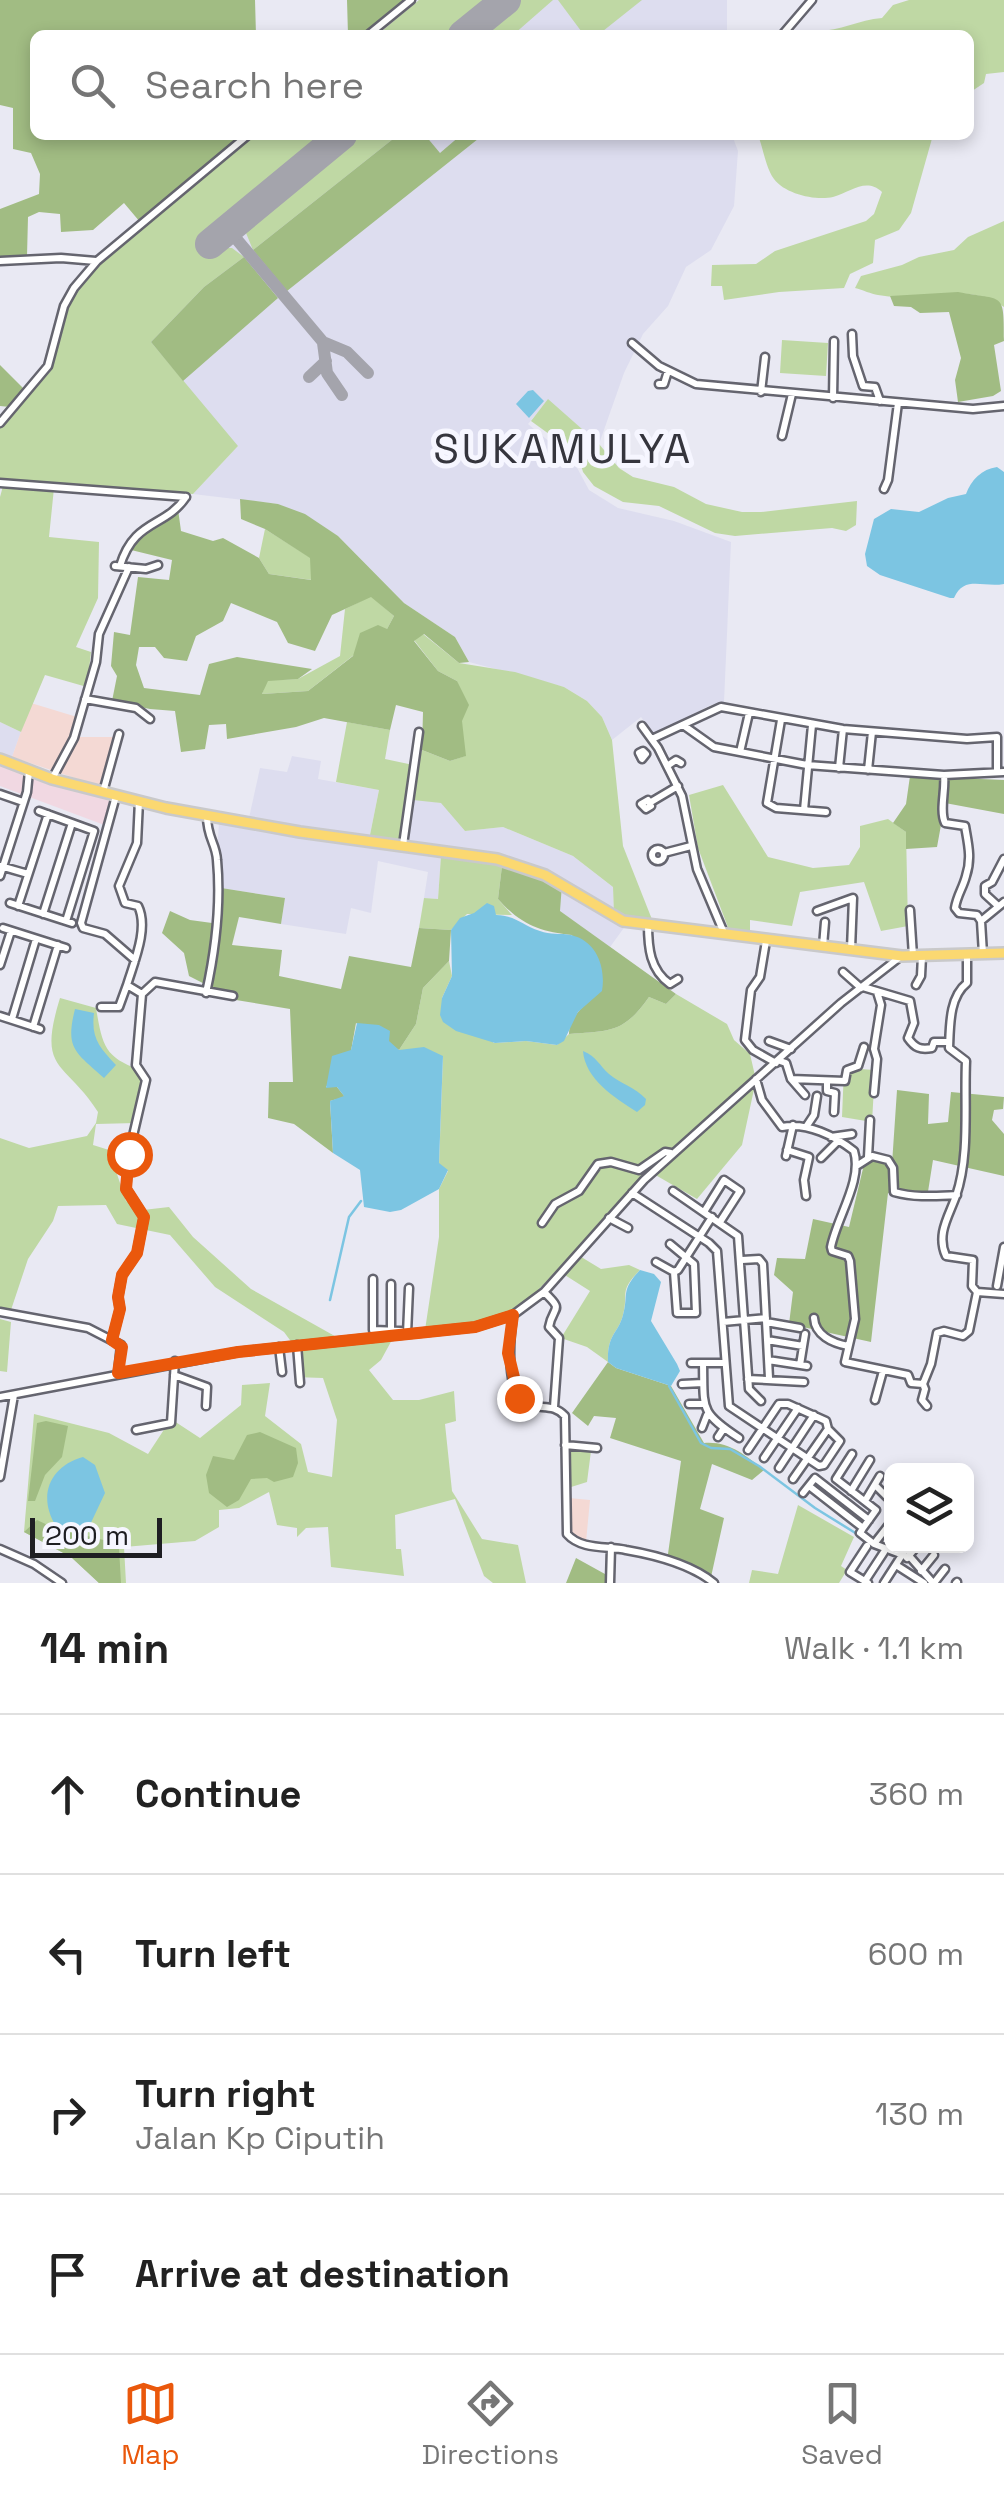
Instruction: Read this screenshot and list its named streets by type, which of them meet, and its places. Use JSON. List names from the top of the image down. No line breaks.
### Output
{"districts":["SUKAMULYA"],"scale_bar":"200 m","page":{"search":"Search here","scale":"200 m","heading":["14 min","Walk · 1.1 km"],"list":[["Continue","360 m"],["Turn left","600 m"],["Turn right","Jalan Kp Ciputih","130 m"],"Arrive at destination"],"nav":["Map","Directions","Saved"]}}
